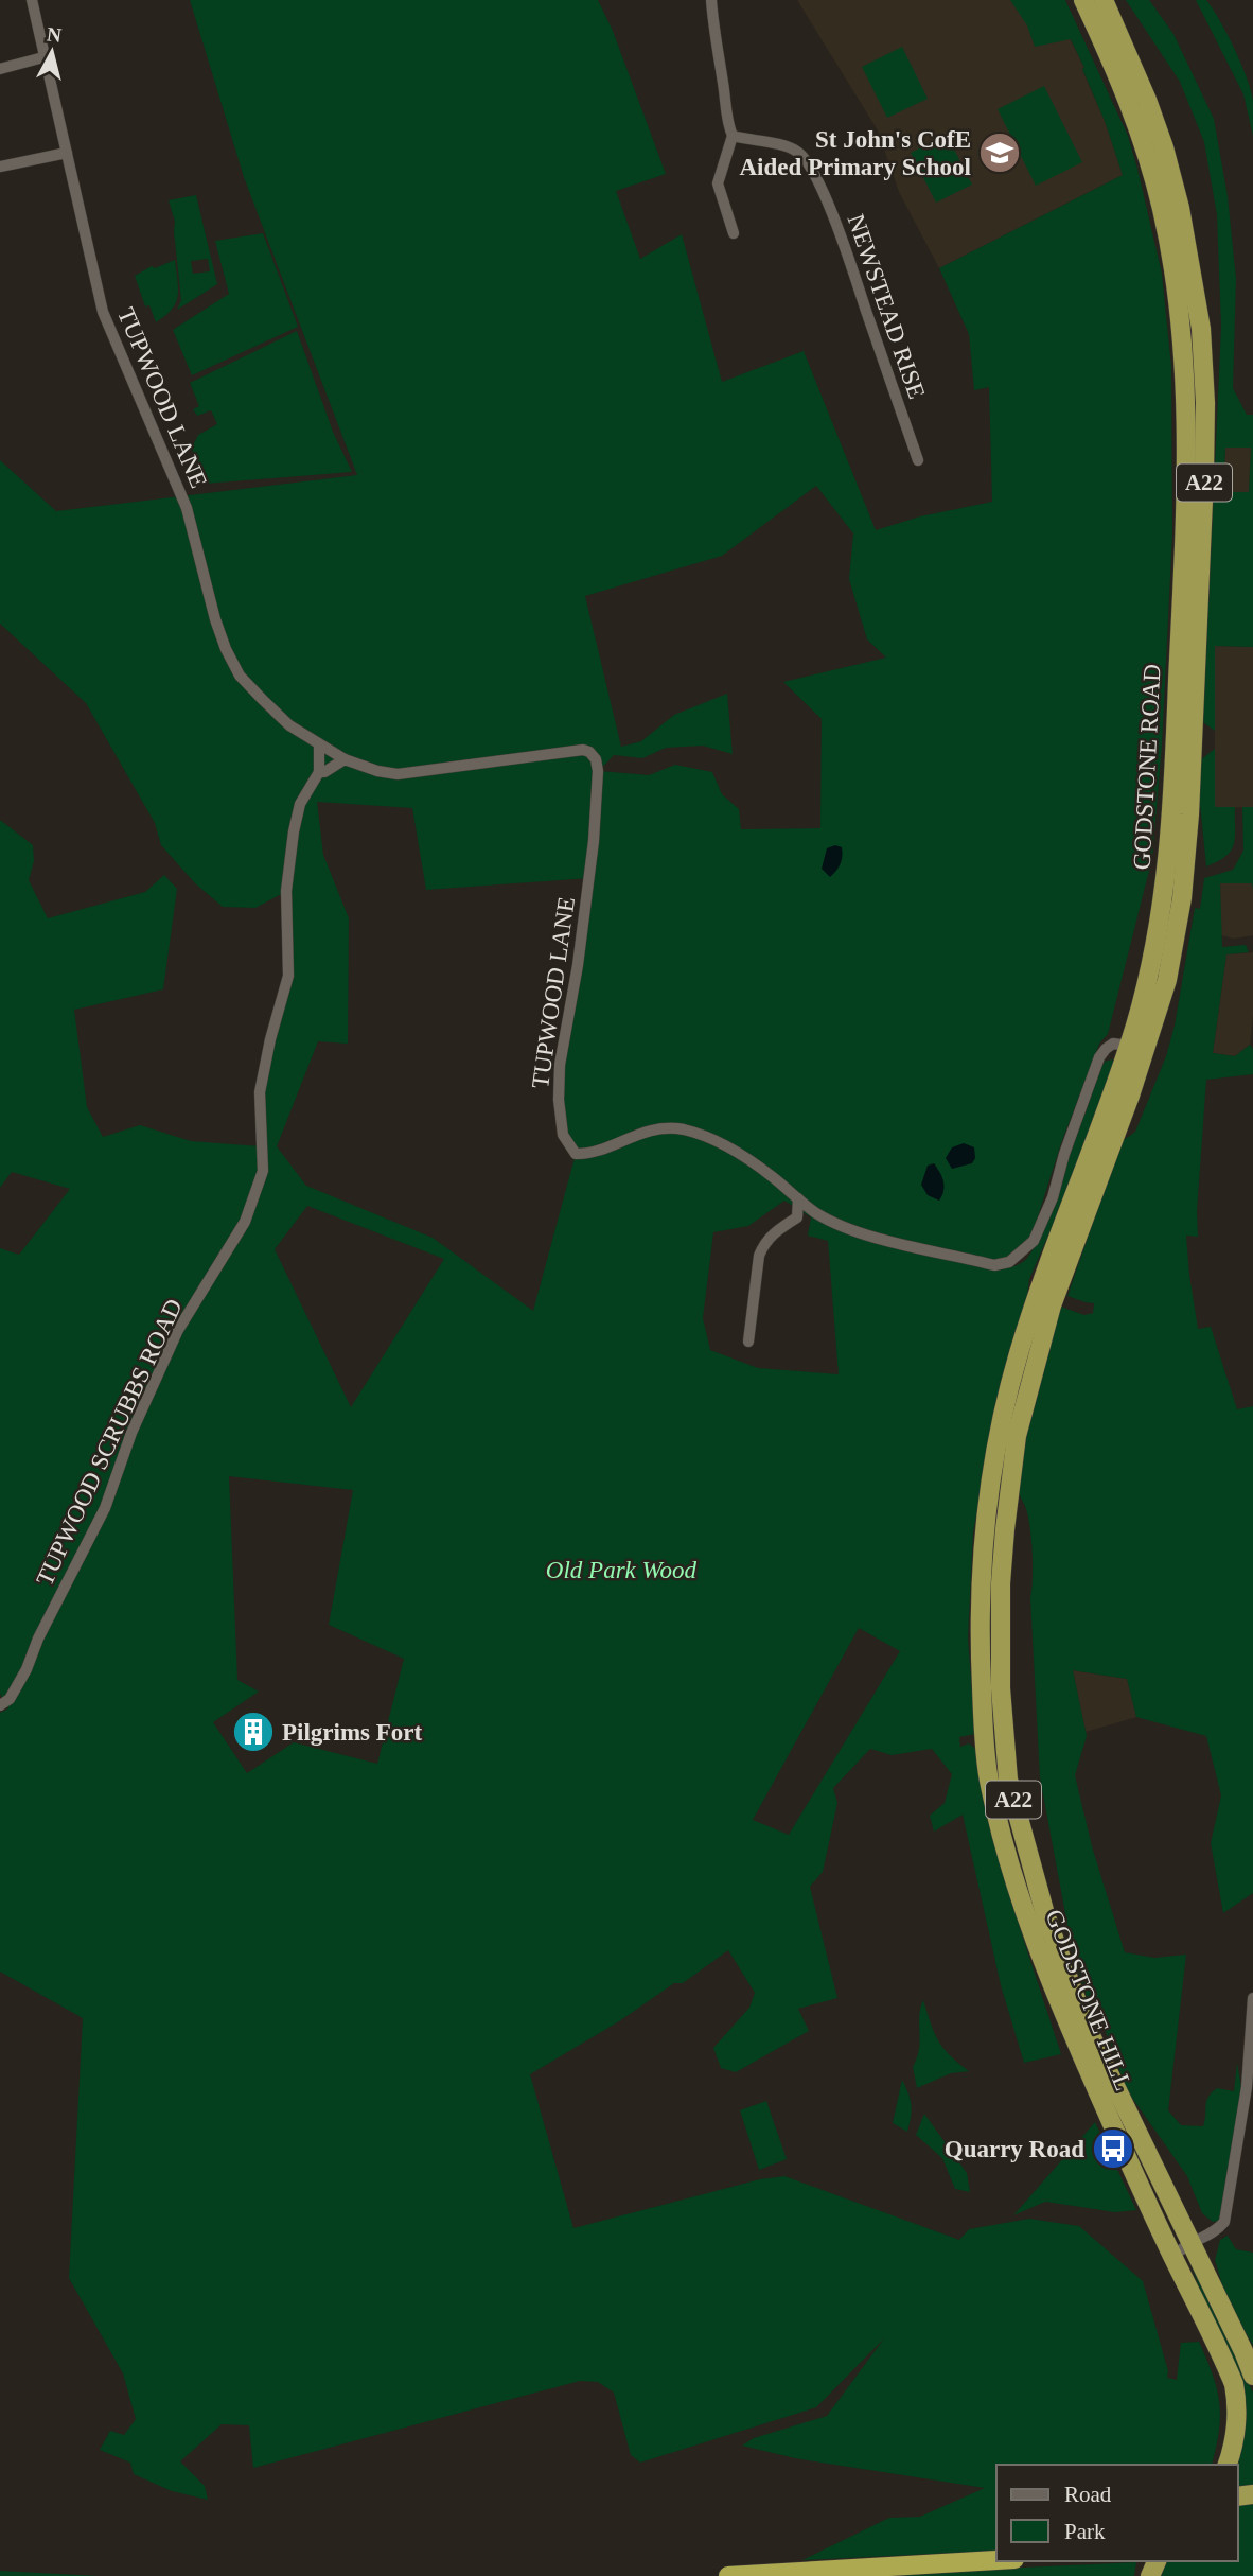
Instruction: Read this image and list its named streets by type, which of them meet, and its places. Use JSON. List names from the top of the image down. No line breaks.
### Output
{"streets":{"highway":["A22","GODSTONE ROAD","GODSTONE HILL"],"street":["NEWSTEAD RISE","TUPWOOD LANE","TUPWOOD SCRUBBS ROAD"]},"crossings":[["TUPWOOD LANE","GODSTONE ROAD"],["GODSTONE ROAD","GODSTONE HILL"]],"parks":["Old Park Wood"],"places":{"school or university":["St John's CofE Aided Primary School"],"building":["Pilgrims Fort"],"bus stop":["Quarry Road"]},"legend":["Road","Park"],"north":"top"}
